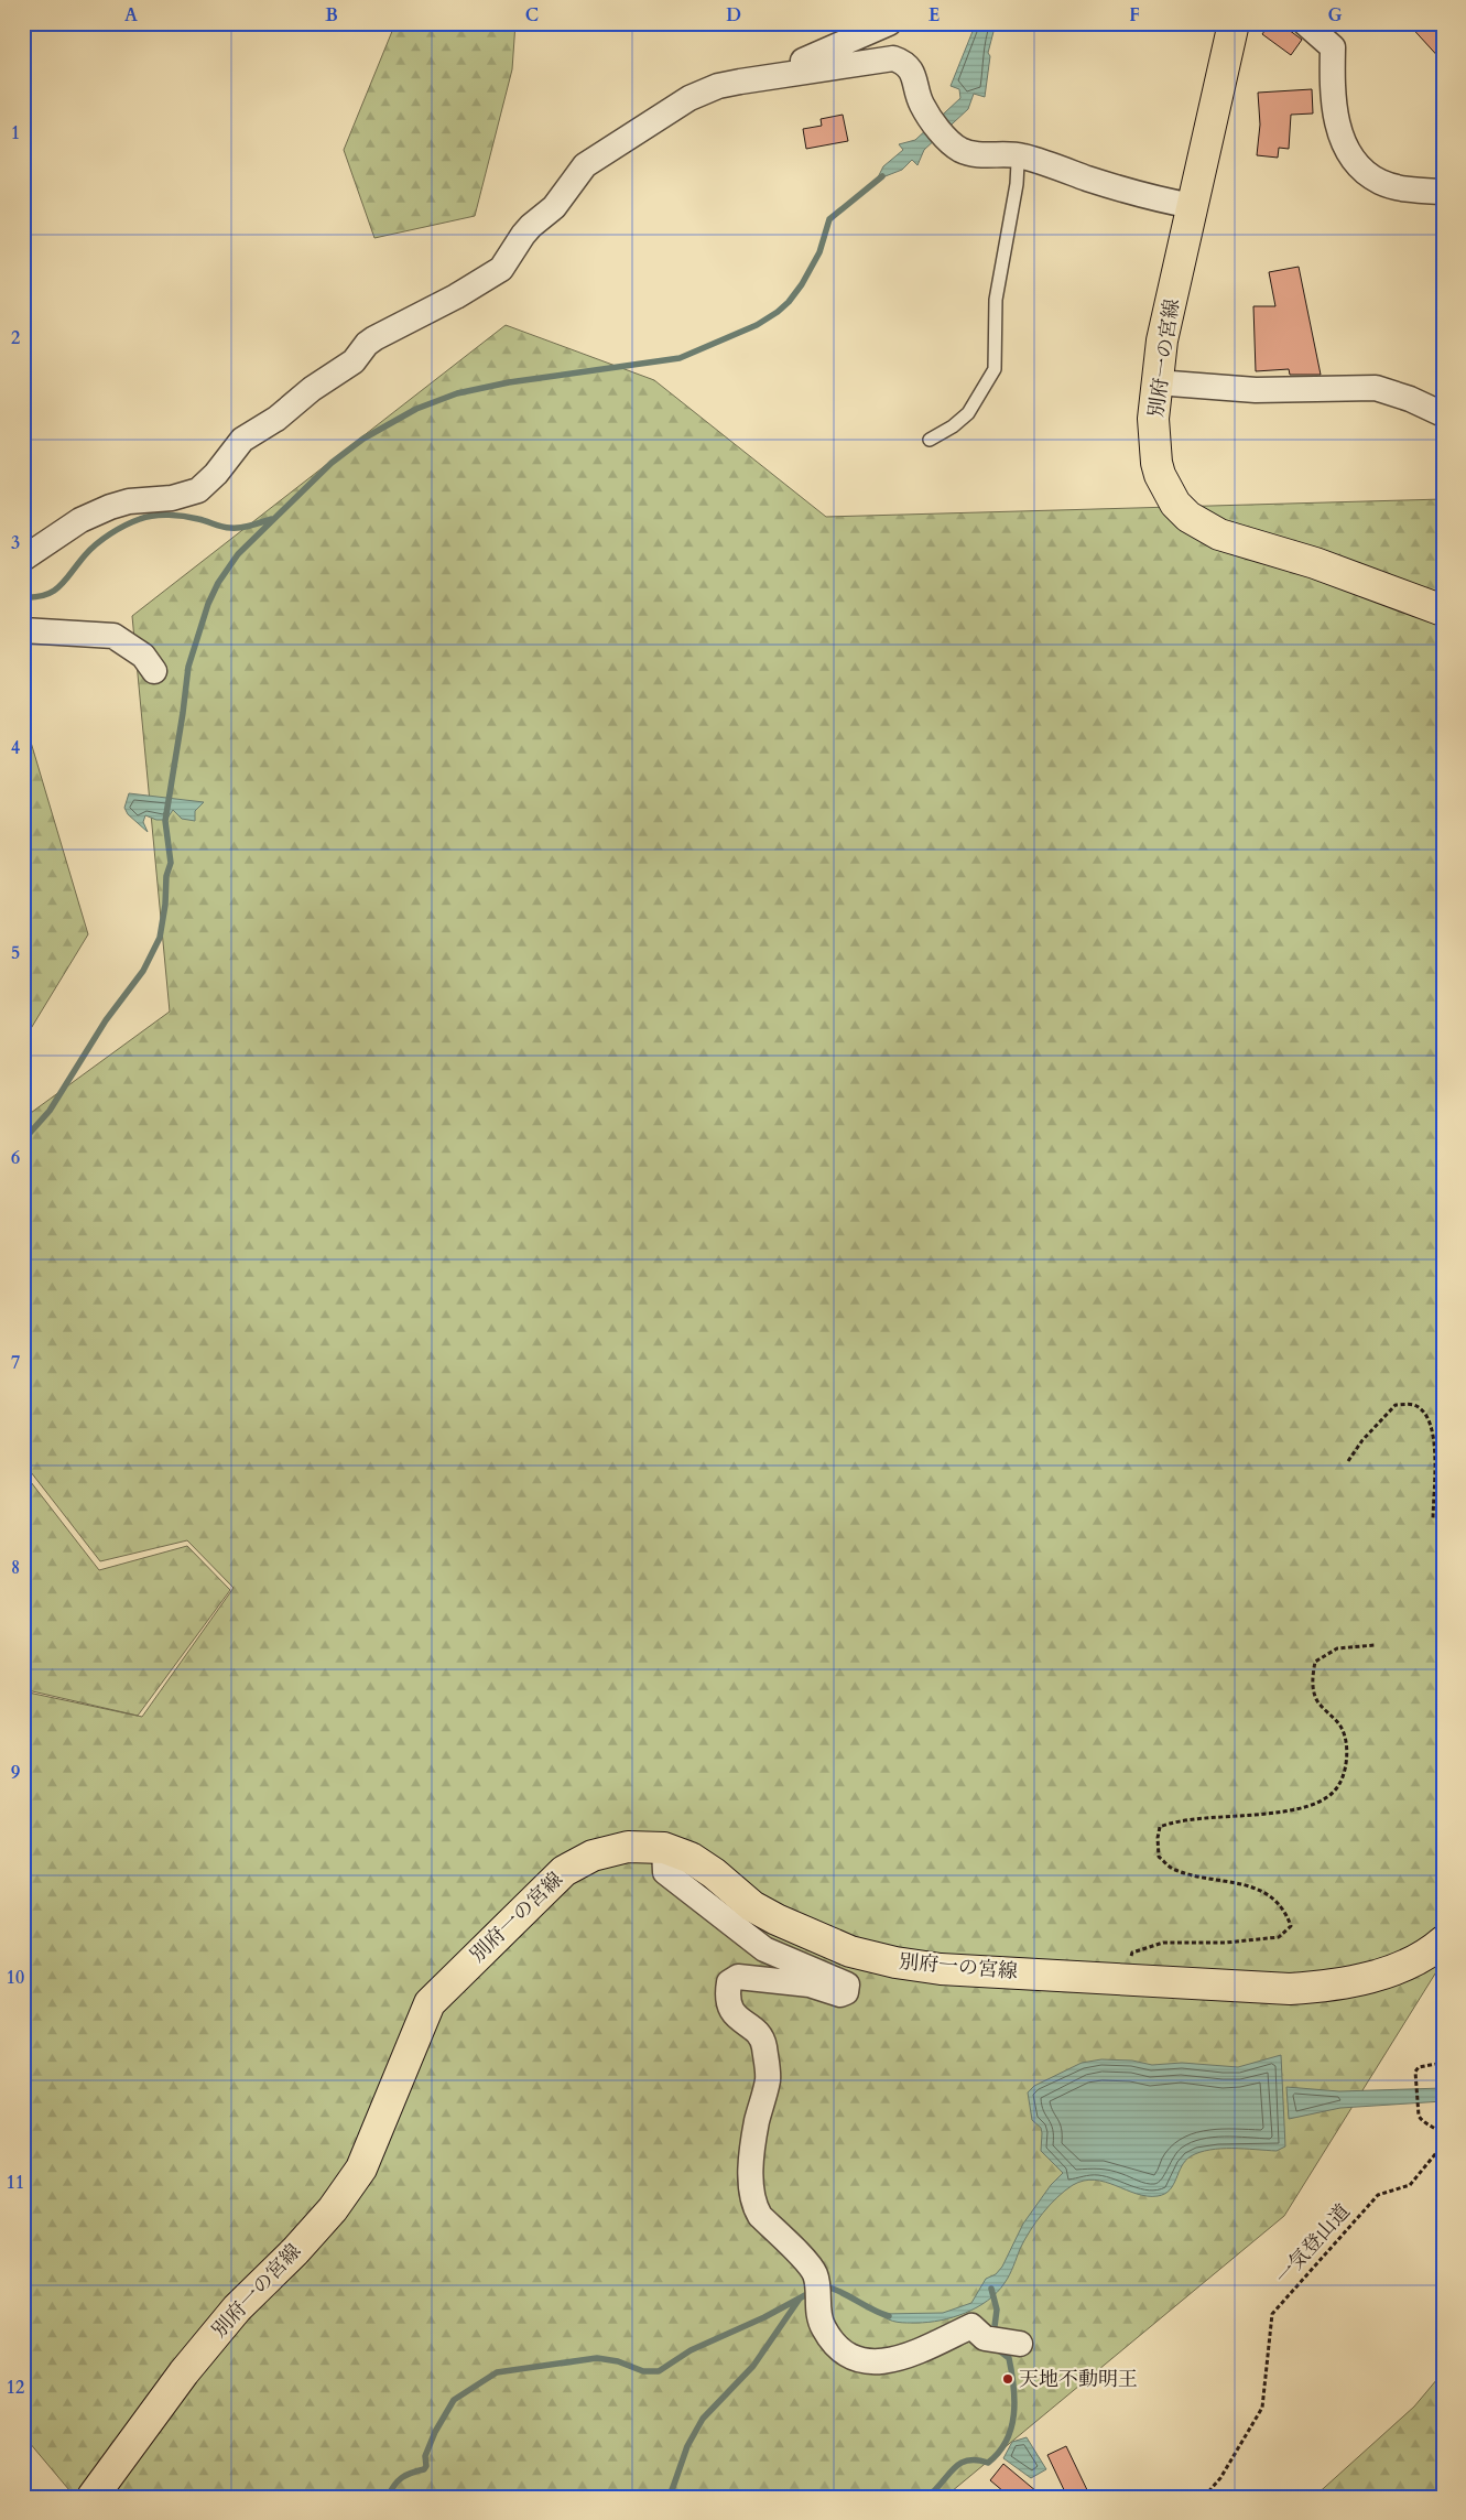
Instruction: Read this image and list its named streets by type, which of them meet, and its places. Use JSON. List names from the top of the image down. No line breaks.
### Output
{"streets":{"main road":["別府一の宮線"],"path":["一気登山道"]},"places":["天地不動明王"],"grid":{"columns":["A","B","C","D","E","F","G"],"rows":["1","2","3","4","5","6","7","8","9","10","11","12"]}}
